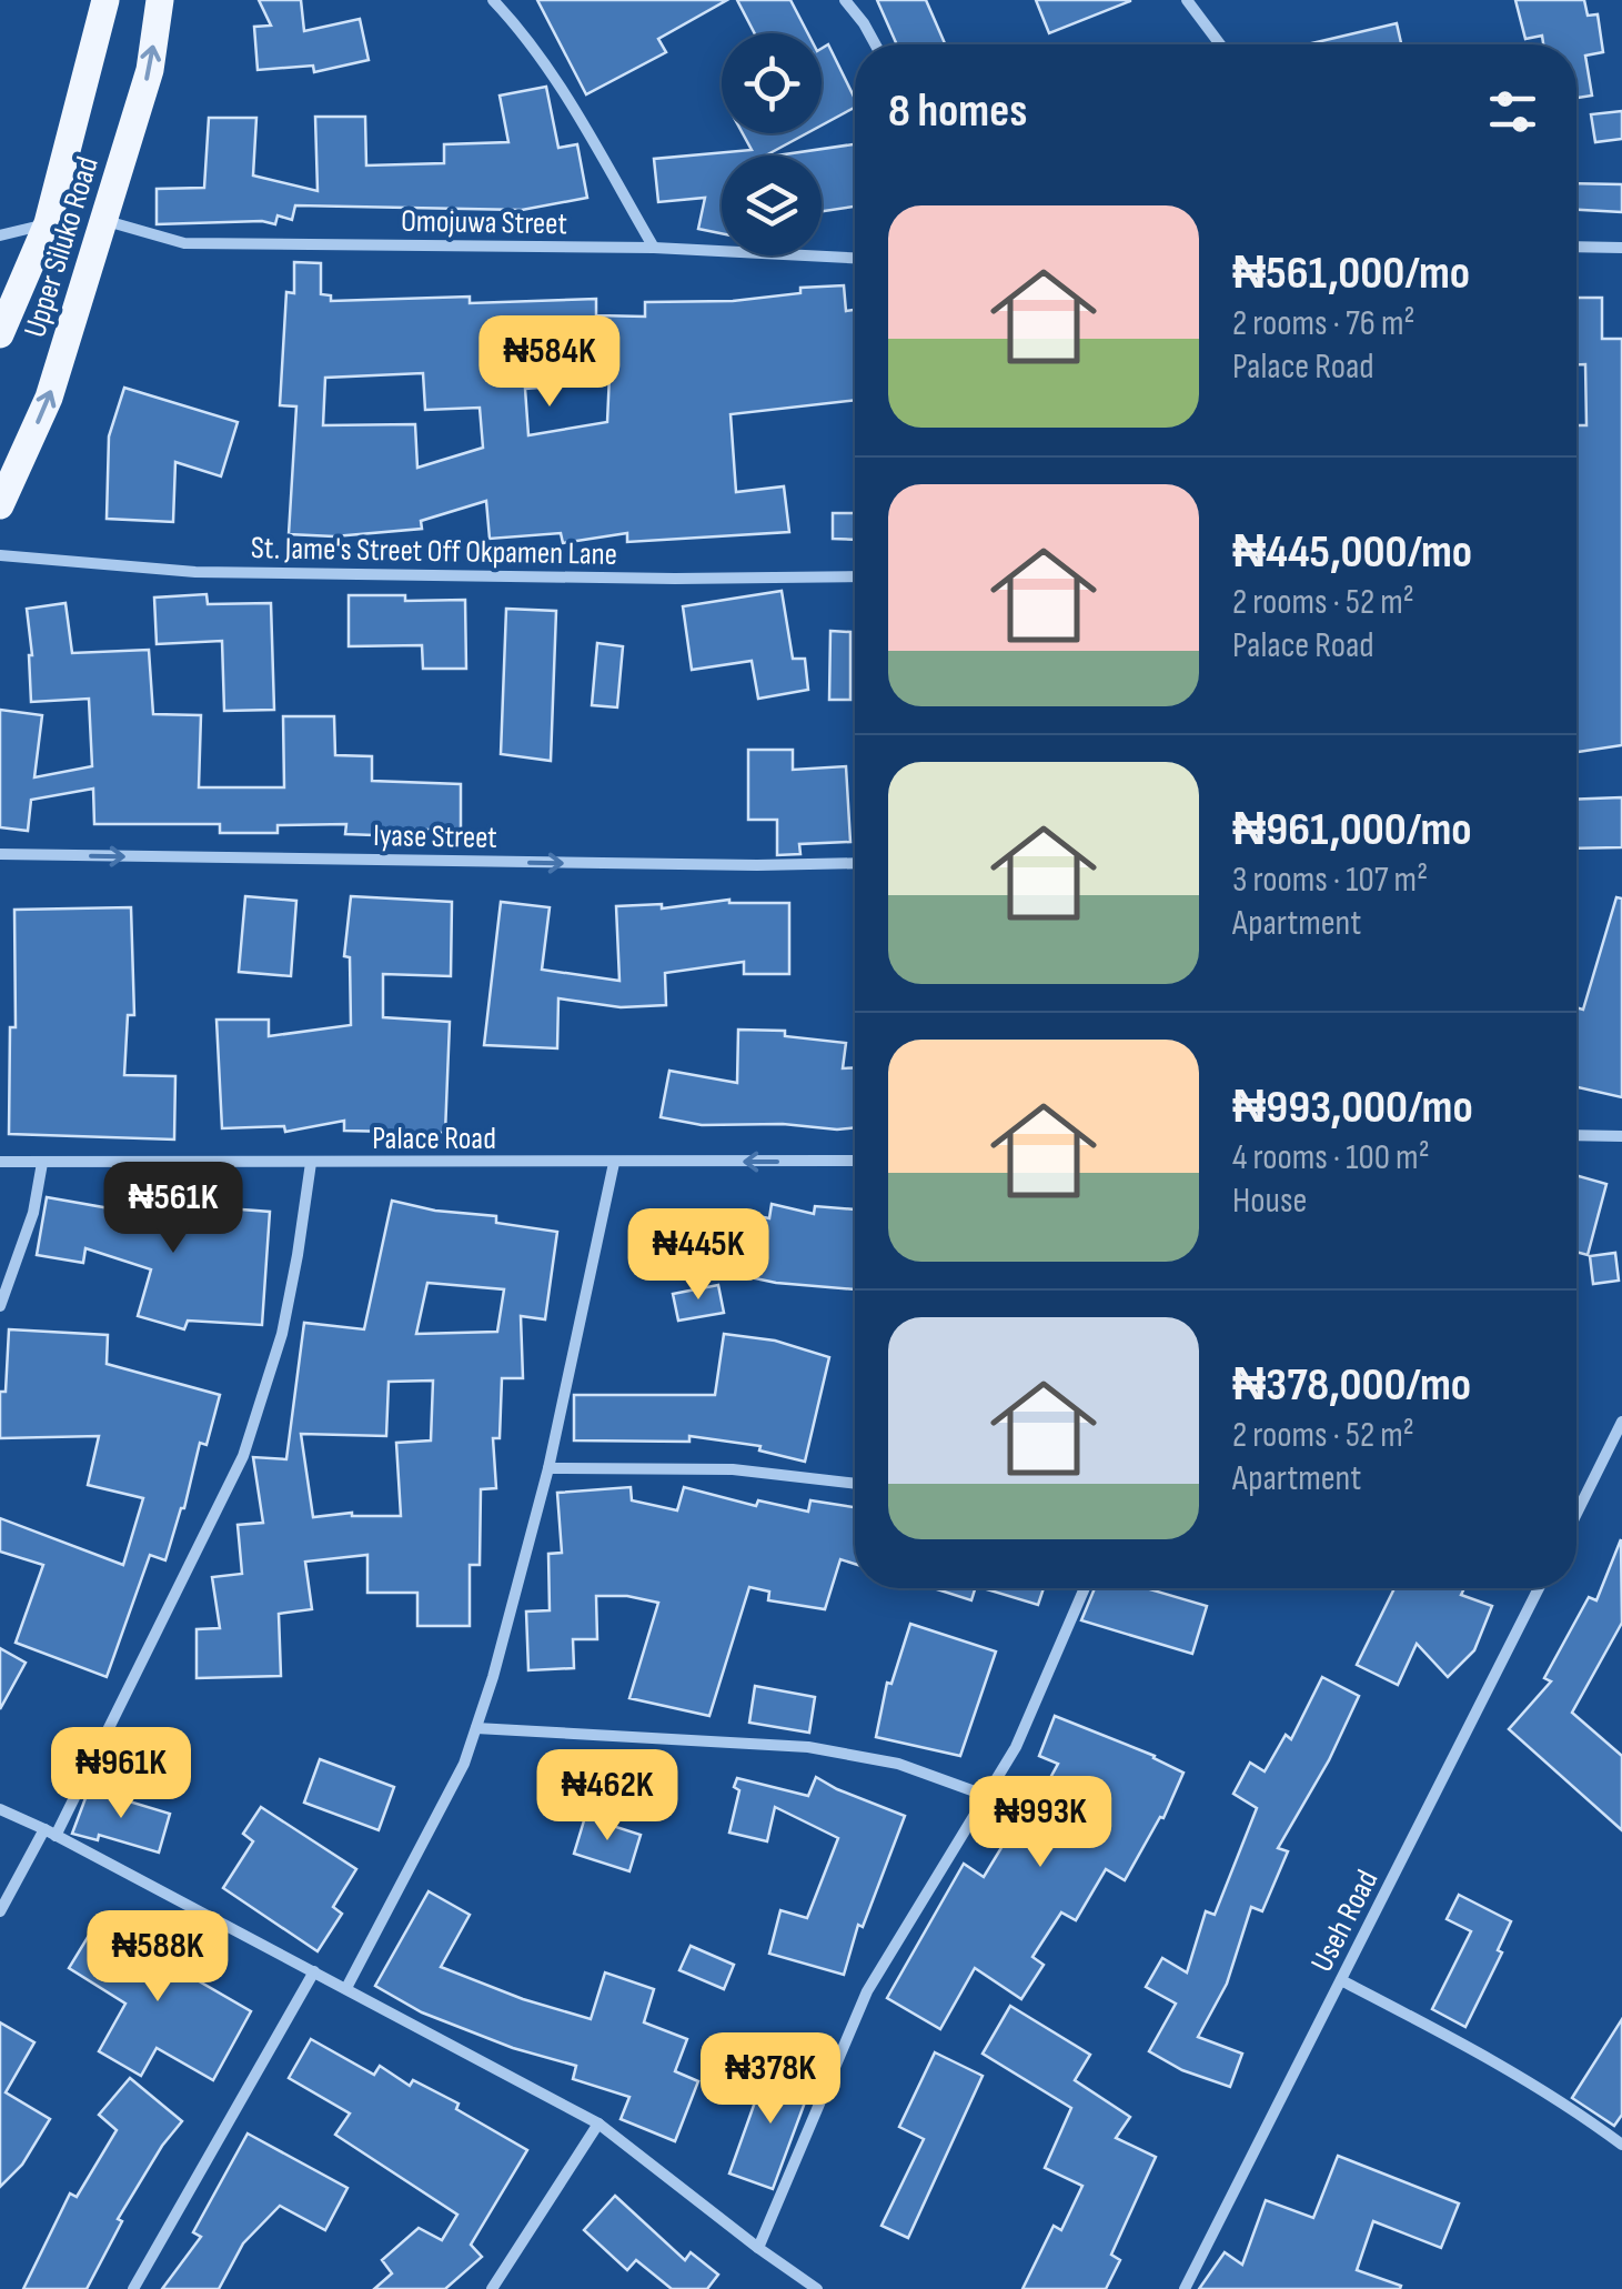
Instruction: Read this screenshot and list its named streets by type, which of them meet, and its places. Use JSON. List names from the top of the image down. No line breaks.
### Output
{"streets":{"main road":["Upper Siluko Road"],"street":["Omojuwa Street","St. Jame's Street Off Okpamen Lane","Iyase Street","Palace Road","Useh Road"]},"crossings":[["Omojuwa Street","Upper Siluko Road"]],"one_way":["Iyase Street"],"page":{"heading":"8 homes","list":[{"name":"₦561,000/mo","note":"2 rooms · 76 m² · Palace Road"},{"name":"₦445,000/mo","note":"2 rooms · 52 m² · Palace Road"},{"name":"₦961,000/mo","note":"3 rooms · 107 m² · Apartment"},{"name":"₦993,000/mo","note":"4 rooms · 100 m² · House"},{"name":"₦378,000/mo","note":"2 rooms · 52 m² · Apartment"}],"price":["₦584K","₦561K","₦445K","₦961K","₦462K","₦993K","₦588K","₦378K"]}}
